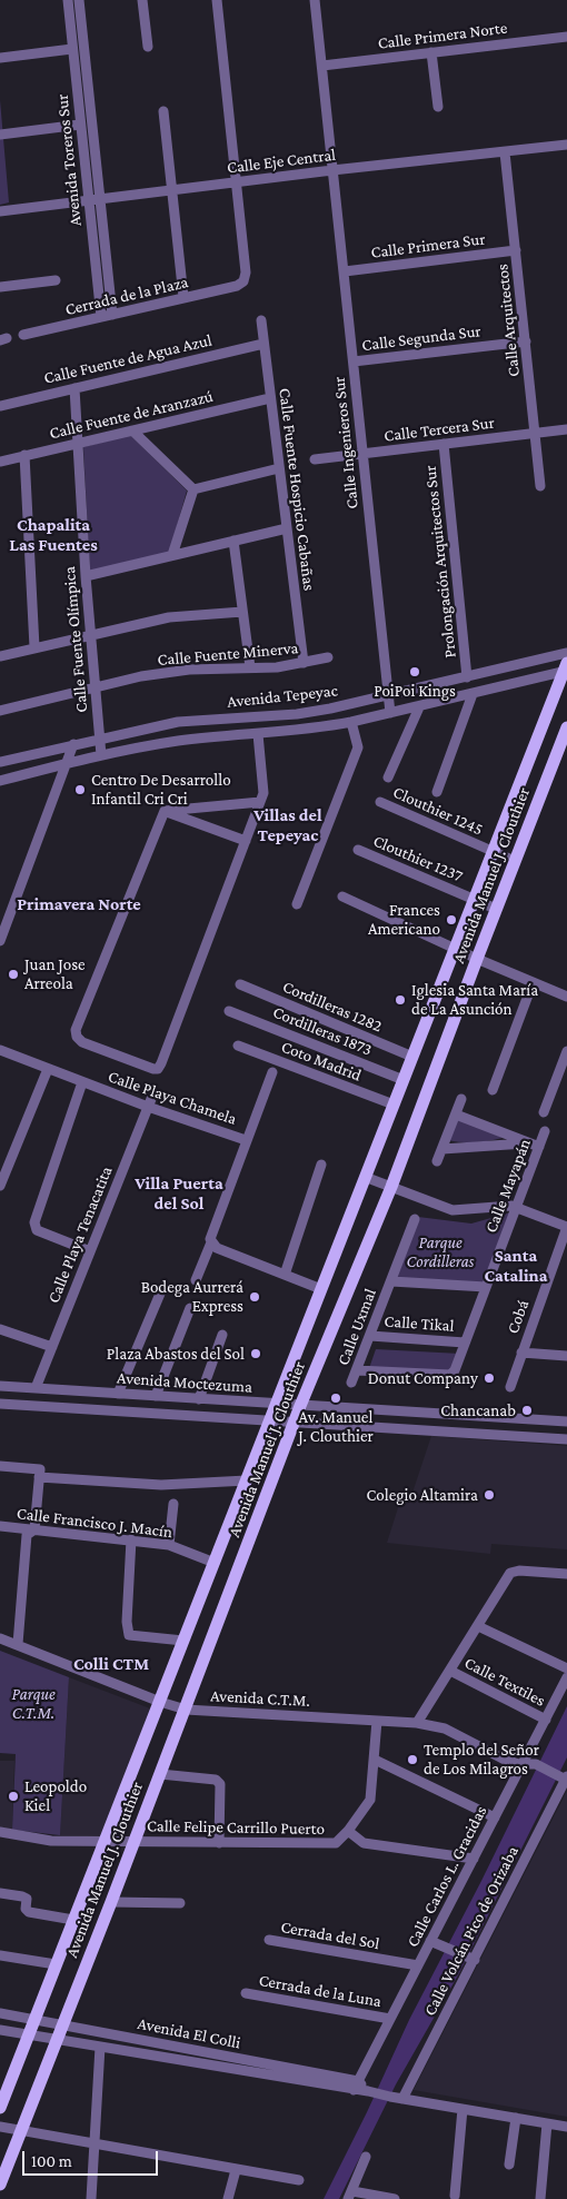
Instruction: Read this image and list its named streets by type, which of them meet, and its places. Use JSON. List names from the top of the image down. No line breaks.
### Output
{"streets":{"main road":["Avenida Manuel J. Clouthier"],"street":["Calle Primera Norte","Avenida Toreros Sur","Calle Eje Central","Calle Primera Sur","Cerrada de la Plaza","Calle Arquitectos","Calle Segunda Sur","Calle Fuente de Agua Azul","Calle Fuente de Aranzazú","Calle Tercera Sur","Calle Ingenieros Sur","Calle Fuente Hospicio Cabañas","Prolongación Arquitectos Sur","Calle Fuente Olímpica","Calle Fuente Minerva","Avenida Tepeyac","Clouthier 1245","Clouthier 1237","Cordilleras 1282","Cordilleras 1873","Coto Madrid","Calle Playa Chamela","Calle Mayapán","Calle Playa Tenacatita","Cobá","Calle Tikal","Calle Uxmal","Avenida Moctezuma","Calle Francisco J. Macín","Calle Textiles","Avenida C.T.M.","Calle Felipe Carrillo Puerto","Calle Carlos L. Gracidas","Calle Volcán Pico de Orizaba","Cerrada del Sol","Cerrada de la Luna","Avenida El Colli"]},"crossings":[["Calle Primera Norte","Calle Ingenieros Sur"],["Avenida Toreros Sur","Calle Eje Central"],["Avenida Toreros Sur","Cerrada de la Plaza"],["Calle Eje Central","Cerrada de la Plaza"],["Calle Eje Central","Calle Arquitectos"],["Calle Eje Central","Calle Ingenieros Sur"],["Calle Primera Sur","Calle Arquitectos"],["Calle Primera Sur","Calle Ingenieros Sur"],["Calle Arquitectos","Calle Segunda Sur"],["Calle Arquitectos","Calle Tercera Sur"],["Calle Segunda Sur","Calle Ingenieros Sur"],["Calle Fuente de Agua Azul","Calle Fuente Hospicio Cabañas"],["Calle Fuente de Agua Azul","Calle Fuente Olímpica"],["Calle Fuente de Aranzazú","Calle Fuente Hospicio Cabañas"],["Calle Fuente de Aranzazú","Calle Fuente Olímpica"],["Calle Tercera Sur","Calle Ingenieros Sur"],["Calle Tercera Sur","Prolongación Arquitectos Sur"],["Calle Ingenieros Sur","Avenida Tepeyac"],["Calle Fuente Hospicio Cabañas","Calle Fuente Minerva"],["Prolongación Arquitectos Sur","Avenida Tepeyac"],["Calle Fuente Olímpica","Calle Fuente Minerva"],["Calle Fuente Olímpica","Avenida Tepeyac"],["Avenida Tepeyac","Avenida Manuel J. Clouthier"],["Clouthier 1245","Avenida Manuel J. Clouthier"],["Clouthier 1237","Avenida Manuel J. Clouthier"],["Avenida Manuel J. Clouthier","Cordilleras 1282"],["Avenida Manuel J. Clouthier","Cordilleras 1873"],["Avenida Manuel J. Clouthier","Coto Madrid"],["Avenida Manuel J. Clouthier","Avenida Moctezuma"],["Avenida Manuel J. Clouthier","Calle Francisco J. Macín"],["Avenida Manuel J. Clouthier","Avenida C.T.M."],["Avenida Manuel J. Clouthier","Calle Felipe Carrillo Puerto"],["Avenida Manuel J. Clouthier","Avenida El Colli"],["Calle Playa Chamela","Calle Playa Tenacatita"],["Calle Mayapán","Calle Tikal"],["Calle Mayapán","Calle Uxmal"],["Calle Playa Tenacatita","Avenida Moctezuma"],["Calle Tikal","Calle Uxmal"],["Calle Textiles","Calle Carlos L. Gracidas"],["Avenida C.T.M.","Calle Felipe Carrillo Puerto"],["Avenida C.T.M.","Calle Carlos L. Gracidas"],["Avenida C.T.M.","Calle Volcán Pico de Orizaba"],["Calle Carlos L. Gracidas","Cerrada del Sol"],["Calle Carlos L. Gracidas","Cerrada de la Luna"],["Calle Carlos L. Gracidas","Avenida El Colli"],["Calle Volcán Pico de Orizaba","Avenida El Colli"]],"districts":["Chapalita Las Fuentes","Villas del Tepeyac","Primavera Norte","Villa Puerta del Sol","Santa Catalina","Colli CTM"],"parks":["Parque Cordilleras","Parque C.T.M."],"places":["PoiPoi Kings","Centro De Desarrollo Infantil Cri Cri","Frances Americano","Juan Jose Arreola","Iglesia Santa María de La Asunción","Bodega Aurrerá Express","Plaza Abastos del Sol","Donut Company","Av. Manuel J. Clouthier","Chancanab","Colegio Altamira","Templo del Señor de Los Milagros","Leopoldo Kiel"],"scale_bar":"100 m"}
